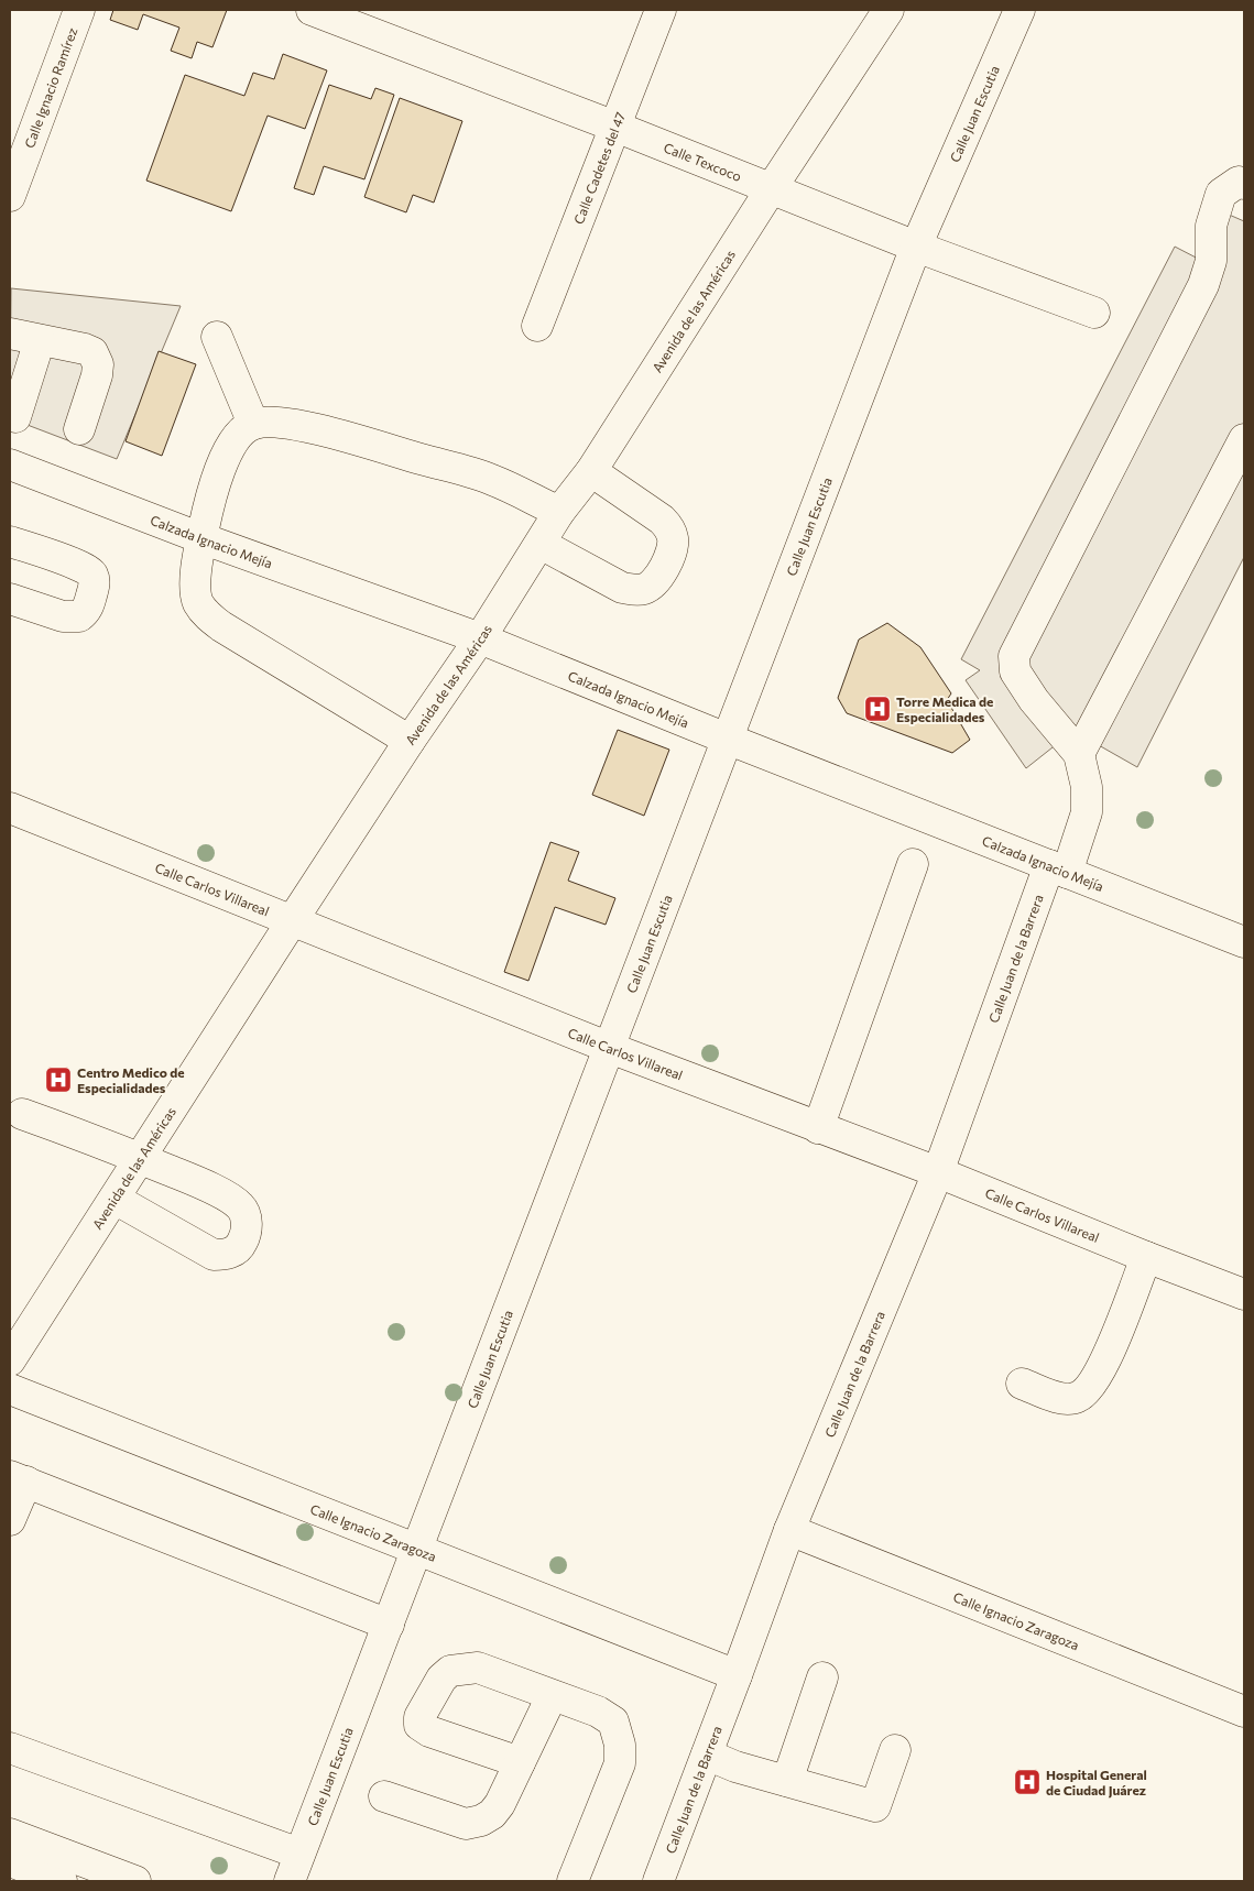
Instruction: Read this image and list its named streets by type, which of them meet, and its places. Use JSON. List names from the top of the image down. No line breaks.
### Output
{"streets":{"street":["Calle Ignacio Ramírez","Calle Juan Escutia","Calle Texcoco","Calle Cadetes del 47","Avenida de las Américas","Calzada Ignacio Mejía","Calle Carlos Villareal","Calle Juan de la Barrera","Calle Ignacio Zaragoza"]},"crossings":[["Calle Juan Escutia","Calle Texcoco"],["Calle Juan Escutia","Calzada Ignacio Mejía"],["Calle Juan Escutia","Calle Carlos Villareal"],["Calle Juan Escutia","Calle Ignacio Zaragoza"],["Calle Texcoco","Calle Cadetes del 47"],["Calle Texcoco","Avenida de las Américas"],["Avenida de las Américas","Calzada Ignacio Mejía"],["Avenida de las Américas","Calle Carlos Villareal"],["Calzada Ignacio Mejía","Calle Juan de la Barrera"],["Calle Carlos Villareal","Calle Juan de la Barrera"],["Calle Juan de la Barrera","Calle Ignacio Zaragoza"]],"places":{"hospital":["Torre Medica de Especialidades","Centro Medico de Especialidades","Hospital General de Ciudad Juárez"]}}
